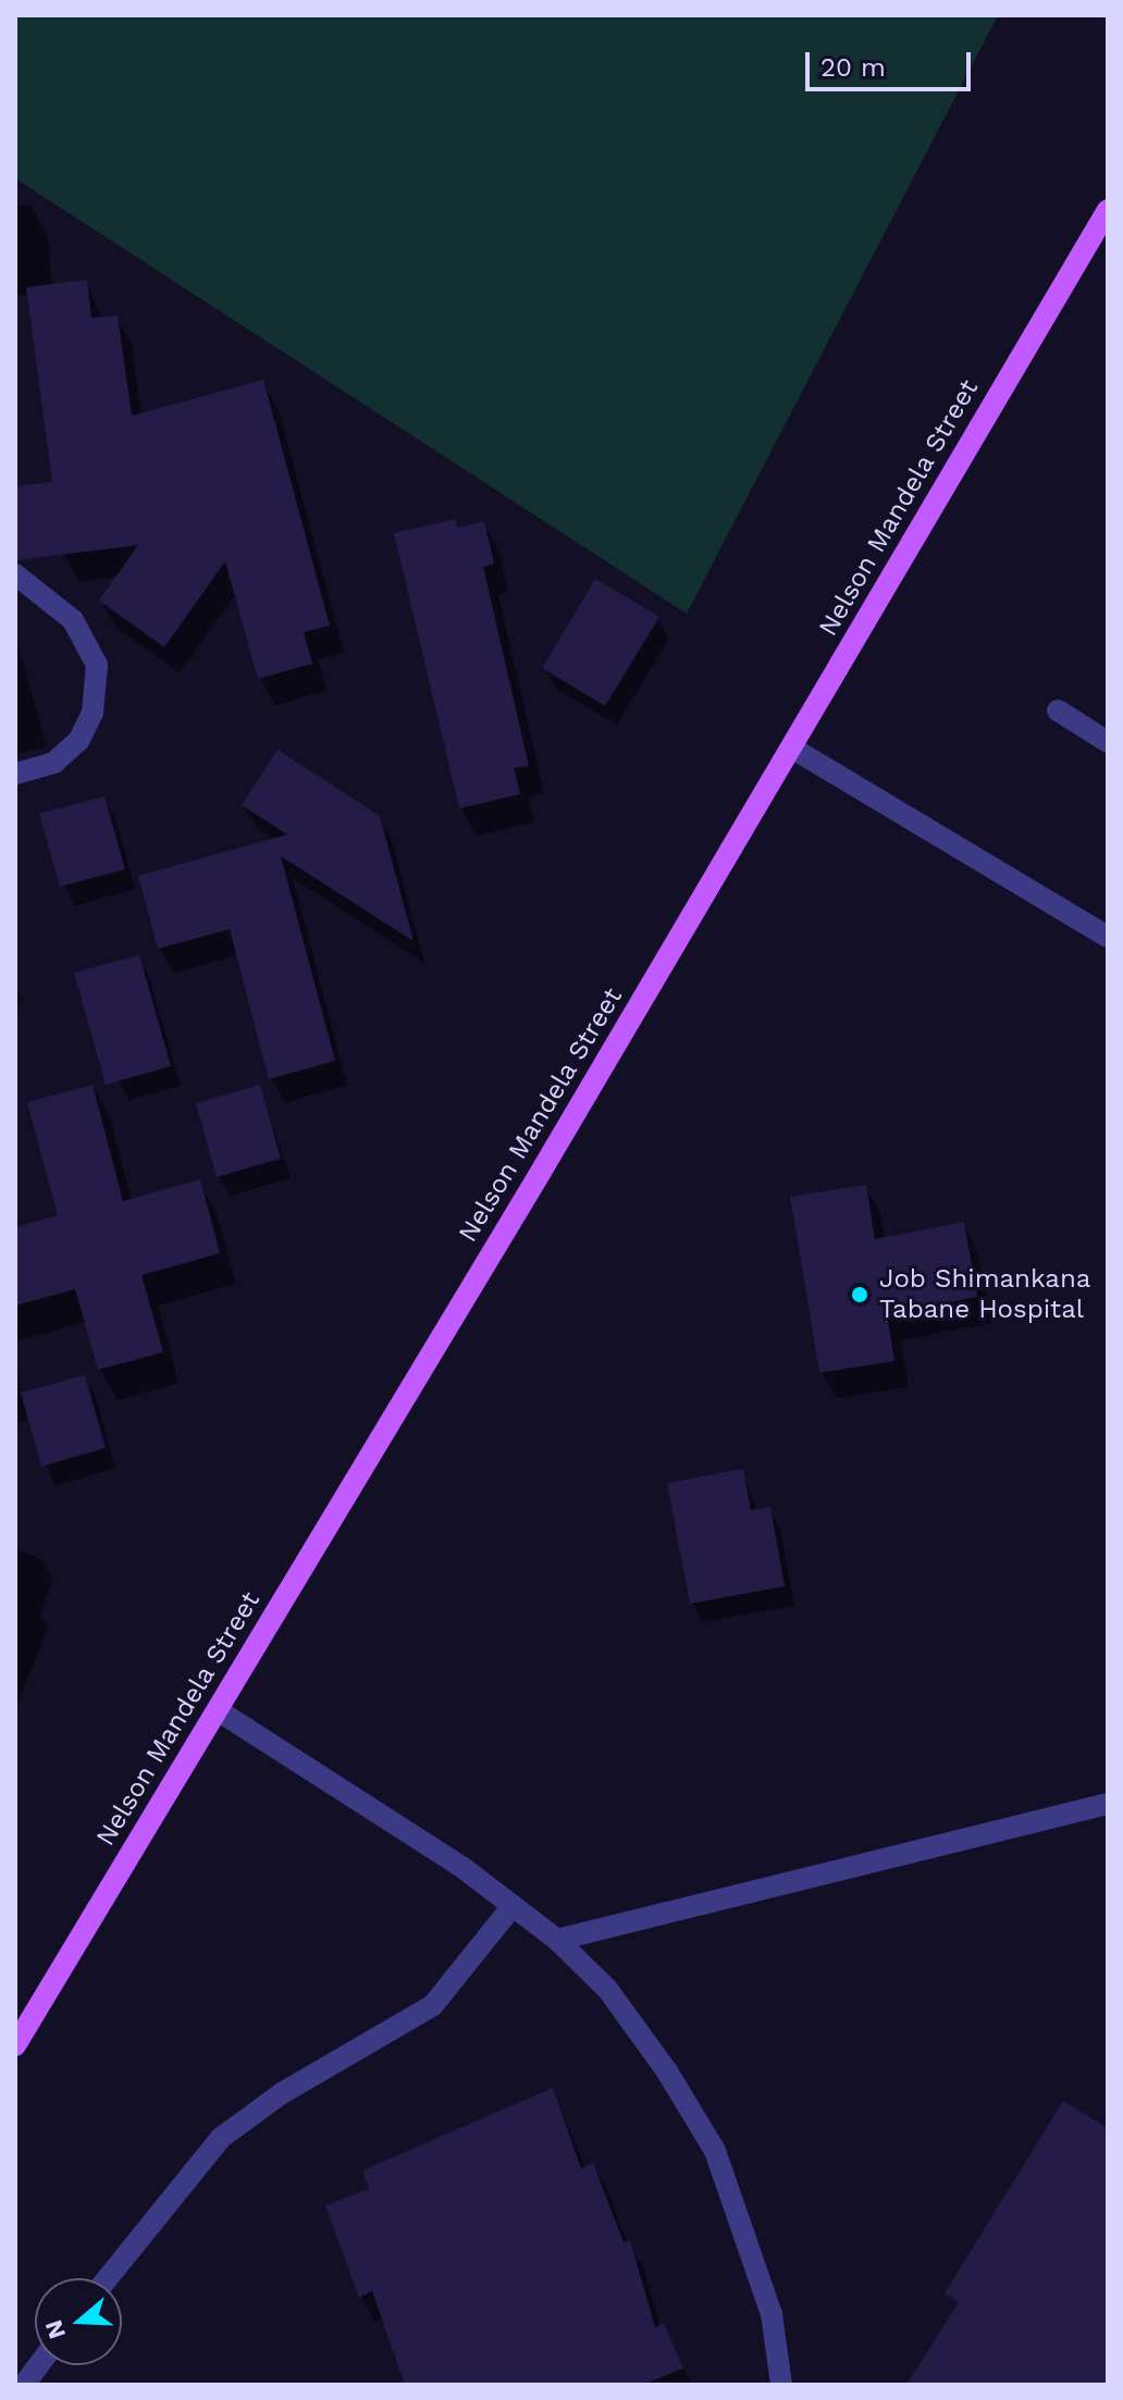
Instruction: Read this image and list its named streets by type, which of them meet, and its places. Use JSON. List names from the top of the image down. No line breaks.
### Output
{"streets":{"main road":["Nelson Mandela Street"]},"places":["Job Shimankana Tabane Hospital"],"scale_bar":"20 m","north":"left"}
